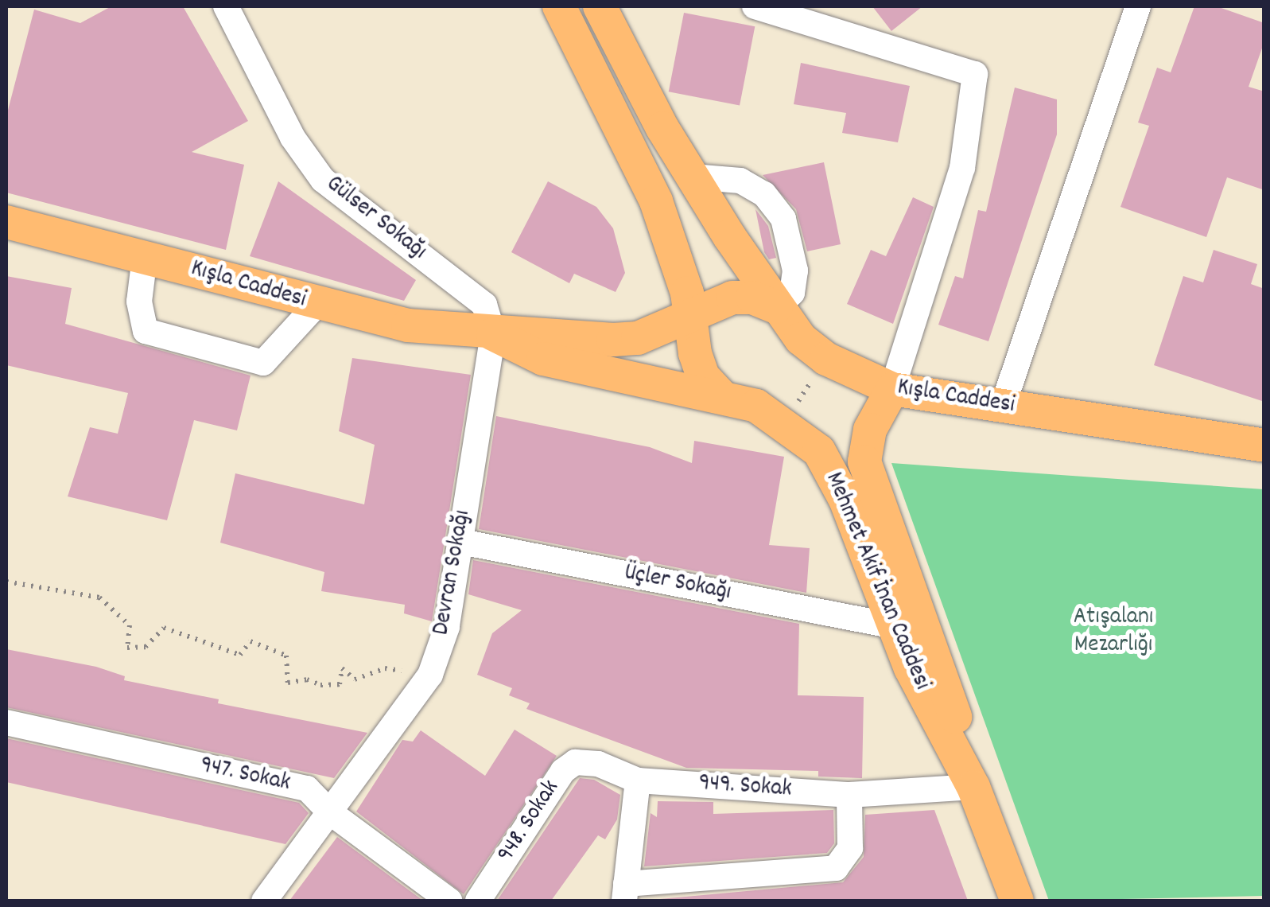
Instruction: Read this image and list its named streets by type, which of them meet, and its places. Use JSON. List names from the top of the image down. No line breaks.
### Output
{"streets":{"main road":["Kışla Caddesi","Mehmet Akif İnan Caddesi"],"street":["Gülser Sokağı","Devran Sokağı","Üçler Sokağı","947. Sokak","949. Sokak","948. Sokak"]},"crossings":[["Gülser Sokağı","Kışla Caddesi"],["Gülser Sokağı","Devran Sokağı"],["Kışla Caddesi","Devran Sokağı"],["Kışla Caddesi","Mehmet Akif İnan Caddesi"],["Devran Sokağı","Üçler Sokağı"],["Devran Sokağı","947. Sokak"],["Mehmet Akif İnan Caddesi","Üçler Sokağı"],["Mehmet Akif İnan Caddesi","949. Sokak"],["949. Sokak","948. Sokak"]],"parks":["Atışalanı Mezarlığı"]}
